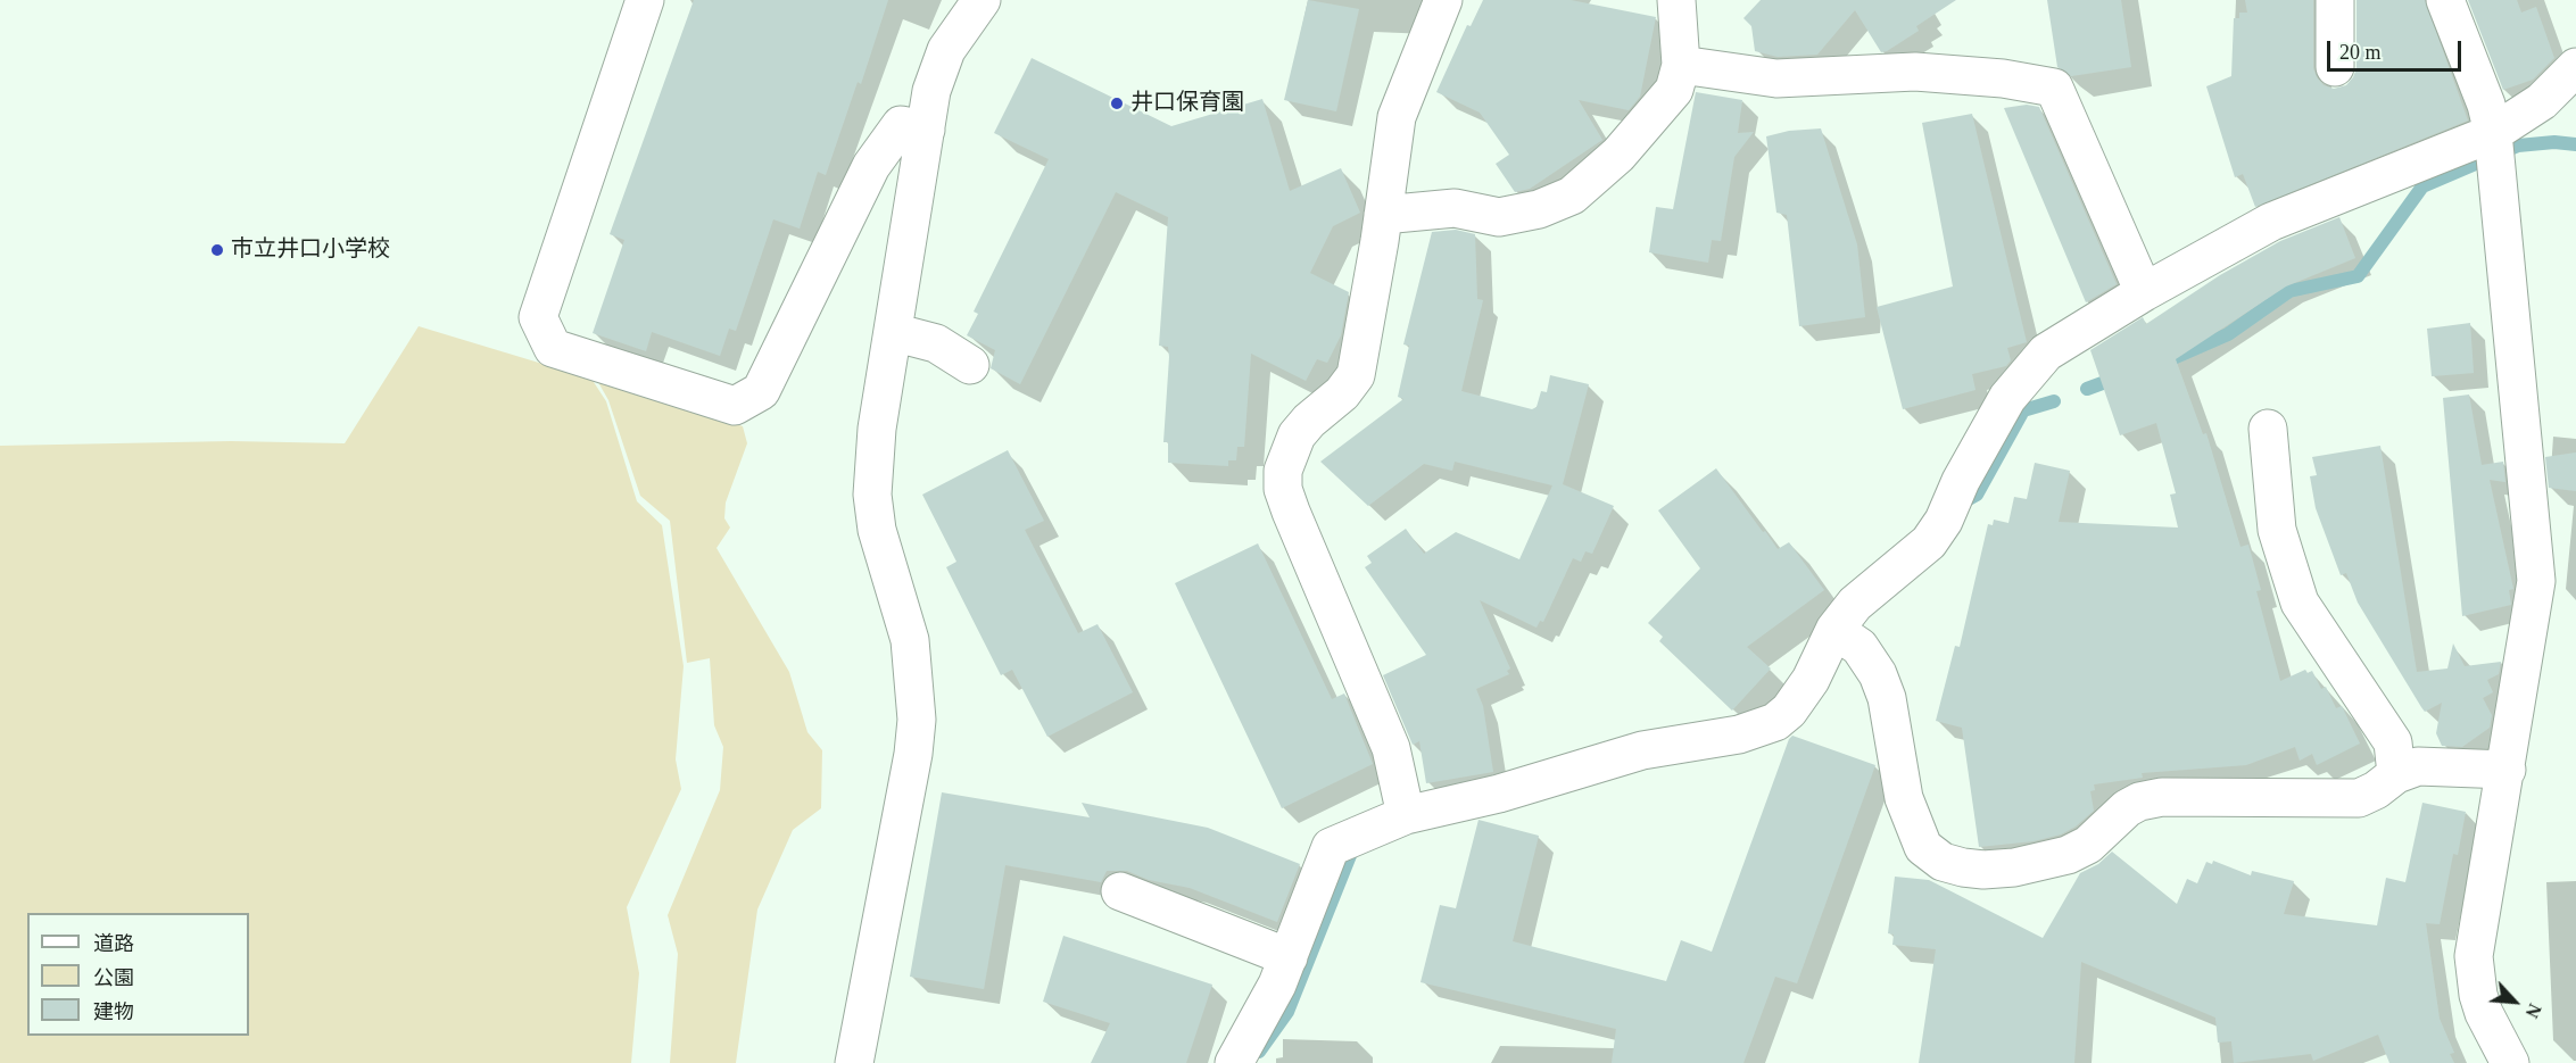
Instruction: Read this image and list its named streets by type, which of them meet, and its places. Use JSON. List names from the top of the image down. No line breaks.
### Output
{"places":["井口保育園","市立井口小学校"],"legend":["道路","公園","建物"],"scale_bar":"20 m","north":"bottom right"}
